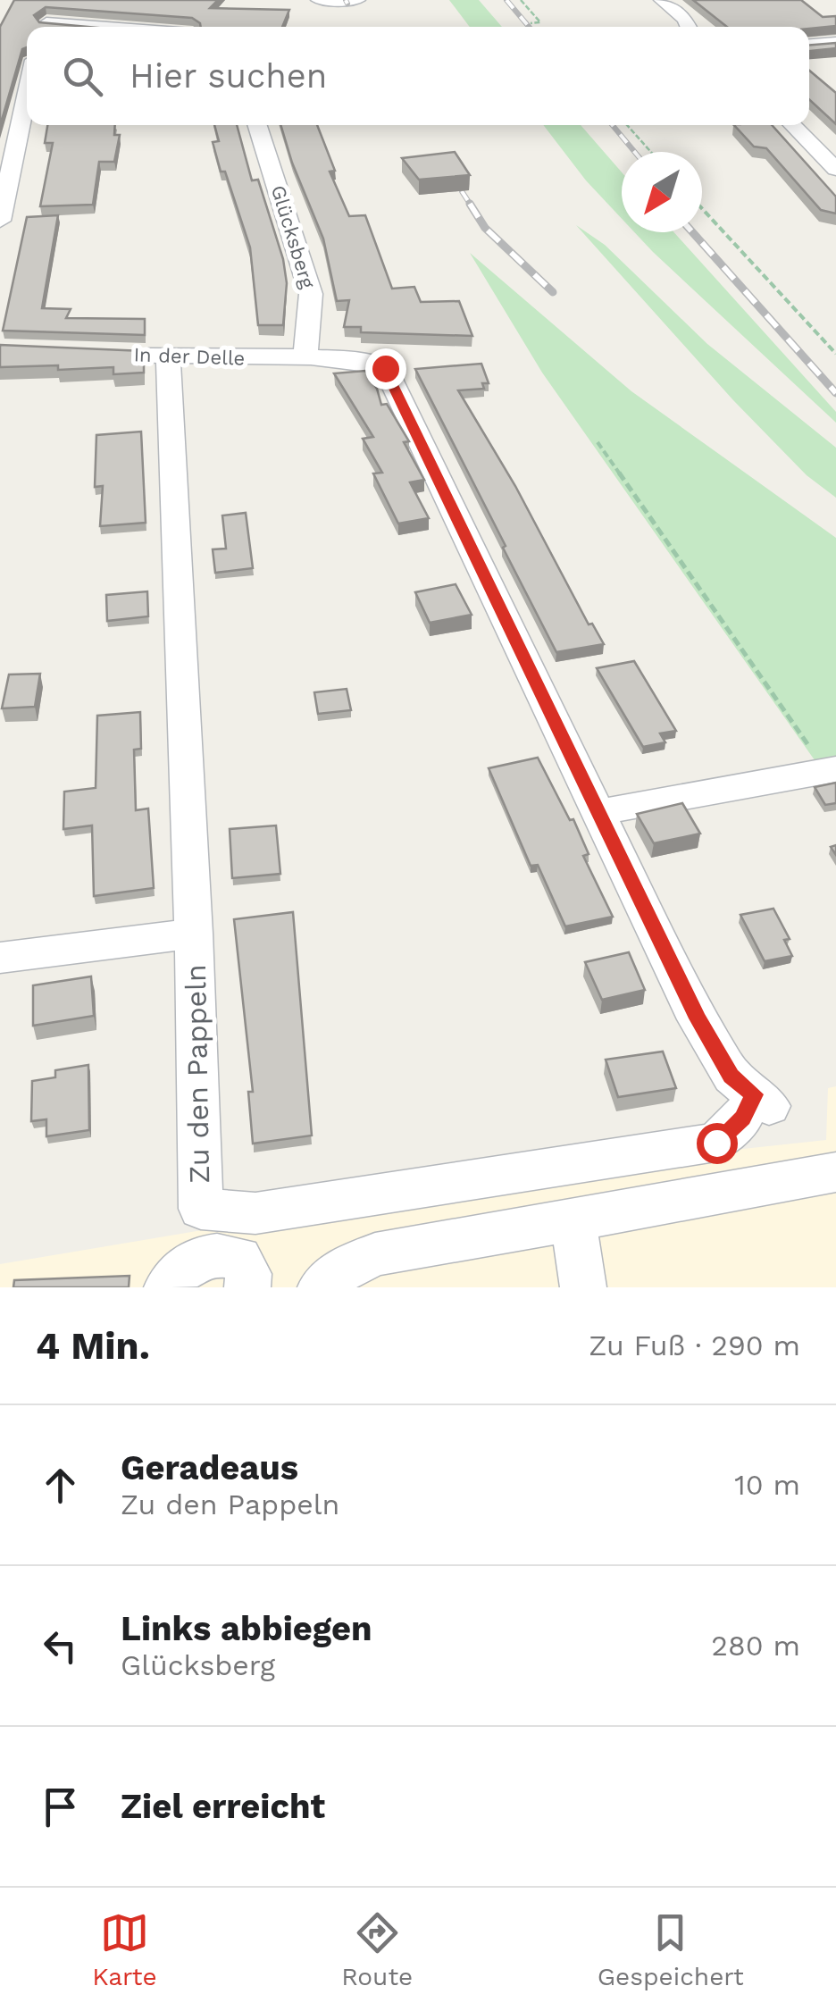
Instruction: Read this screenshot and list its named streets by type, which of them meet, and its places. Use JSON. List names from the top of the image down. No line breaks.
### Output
{"streets":{"street":["Glücksberg","In der Delle","Zu den Pappeln"]},"crossings":[["Glücksberg","In der Delle"],["In der Delle","Zu den Pappeln"]],"north":"bottom left","page":{"search":"Hier suchen","heading":["4 Min.","Zu Fuß · 290 m"],"list":[["Geradeaus","Zu den Pappeln","10 m"],["Links abbiegen","Glücksberg","280 m"],"Ziel erreicht"],"nav":["Karte","Route","Gespeichert"]}}
